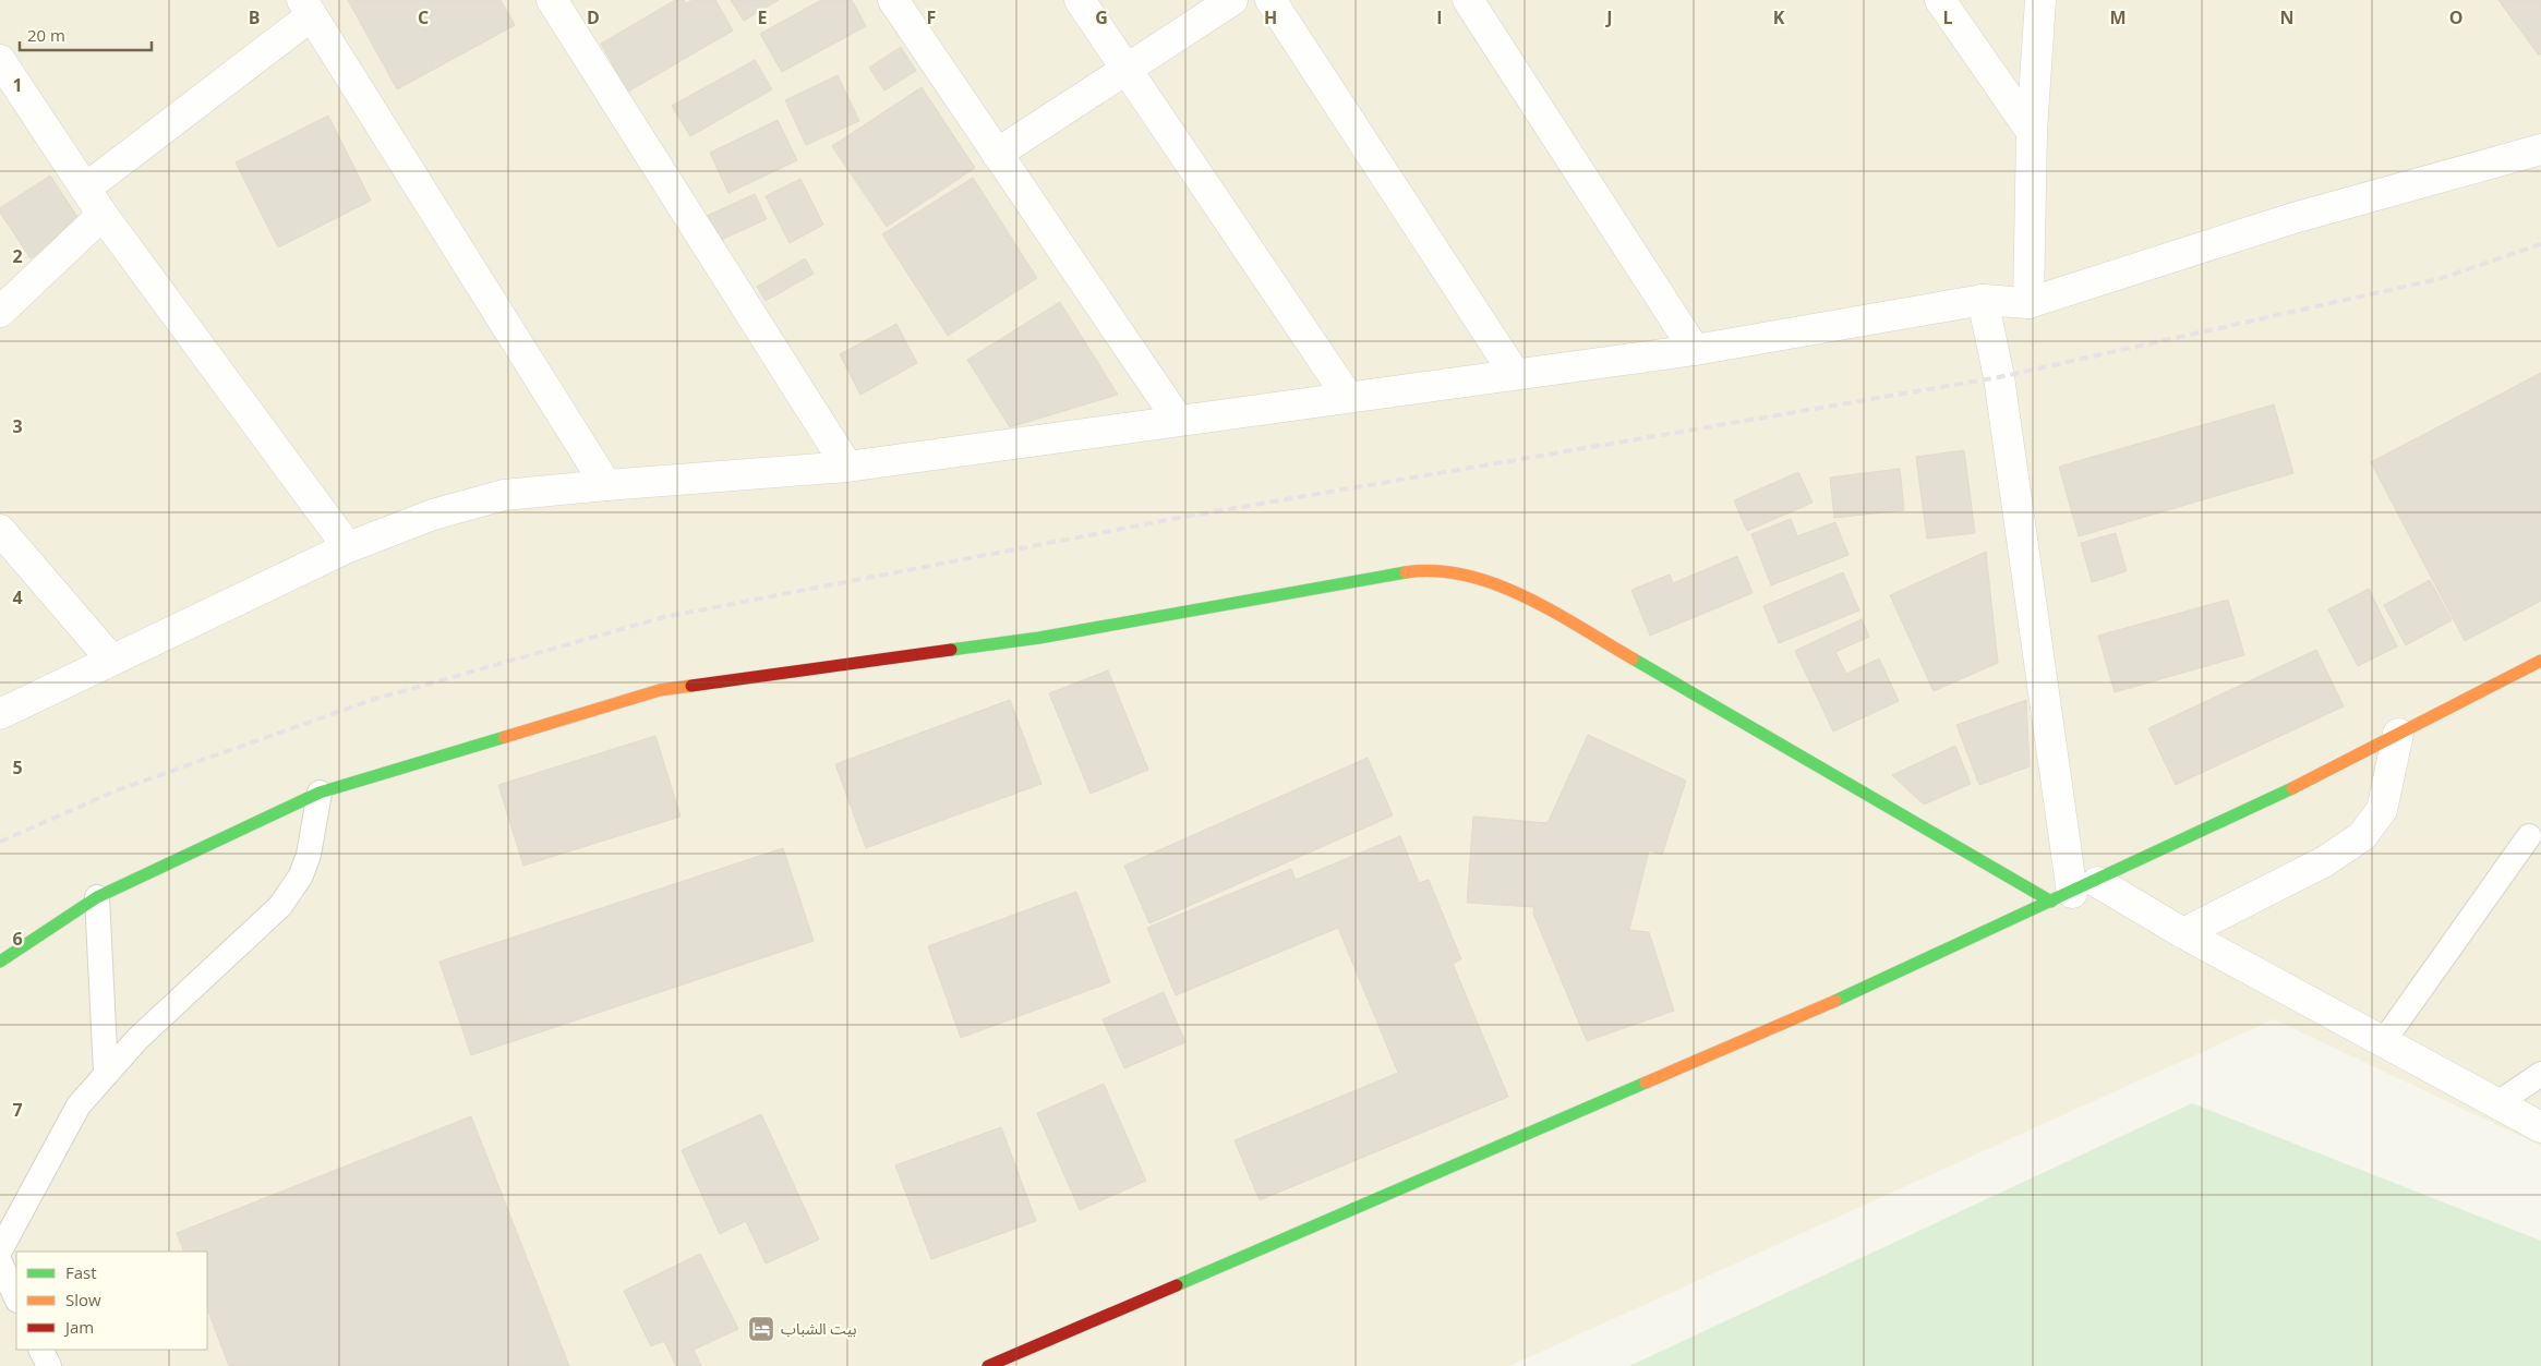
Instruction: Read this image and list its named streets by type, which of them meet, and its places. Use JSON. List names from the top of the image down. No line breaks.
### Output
{"places":{"hotel":["بيت الشباب"]},"legend":["Fast","Slow","Jam"],"scale_bar":"20 m","grid":{"columns":["B","C","D","E","F","G","H","I","J","K","L","M","N","O"],"rows":["1","2","3","4","5","6","7"]}}
